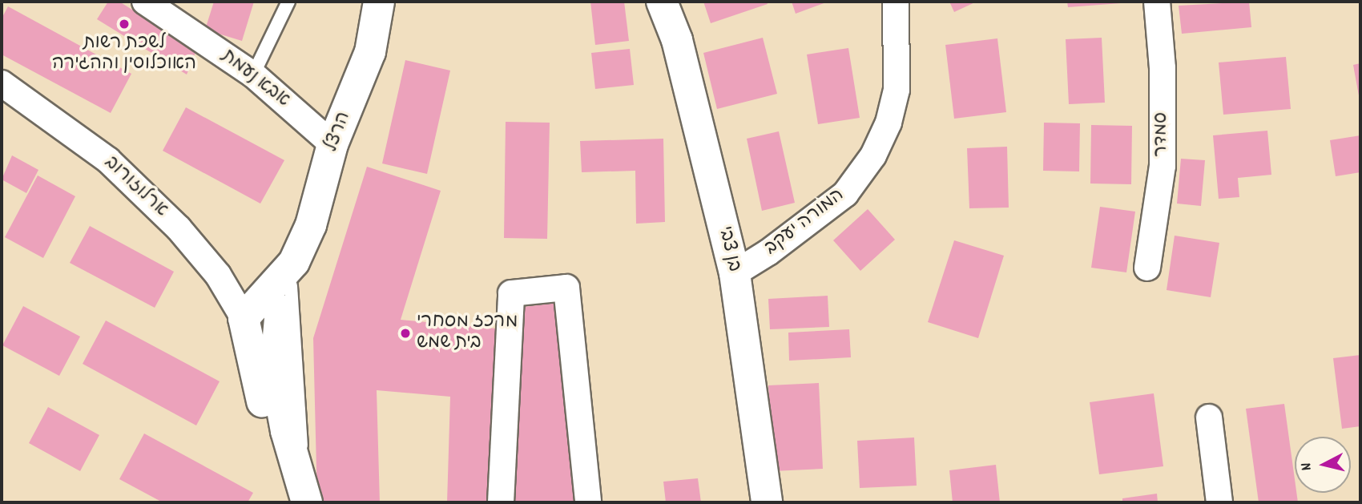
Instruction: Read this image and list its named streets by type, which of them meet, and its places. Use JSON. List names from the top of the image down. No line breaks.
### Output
{"streets":{"street":["אבא נעמת","הרצל","סמדר","ארלוזורוב","המורה יעקב","בן צבי"]},"crossings":[["אבא נעמת","הרצל"],["הרצל","ארלוזורוב"],["המורה יעקב","בן צבי"]],"places":["לשכת רשות האוכלוסין וההגירה","מרכז מסחרי בית שמש"],"north":"left"}
